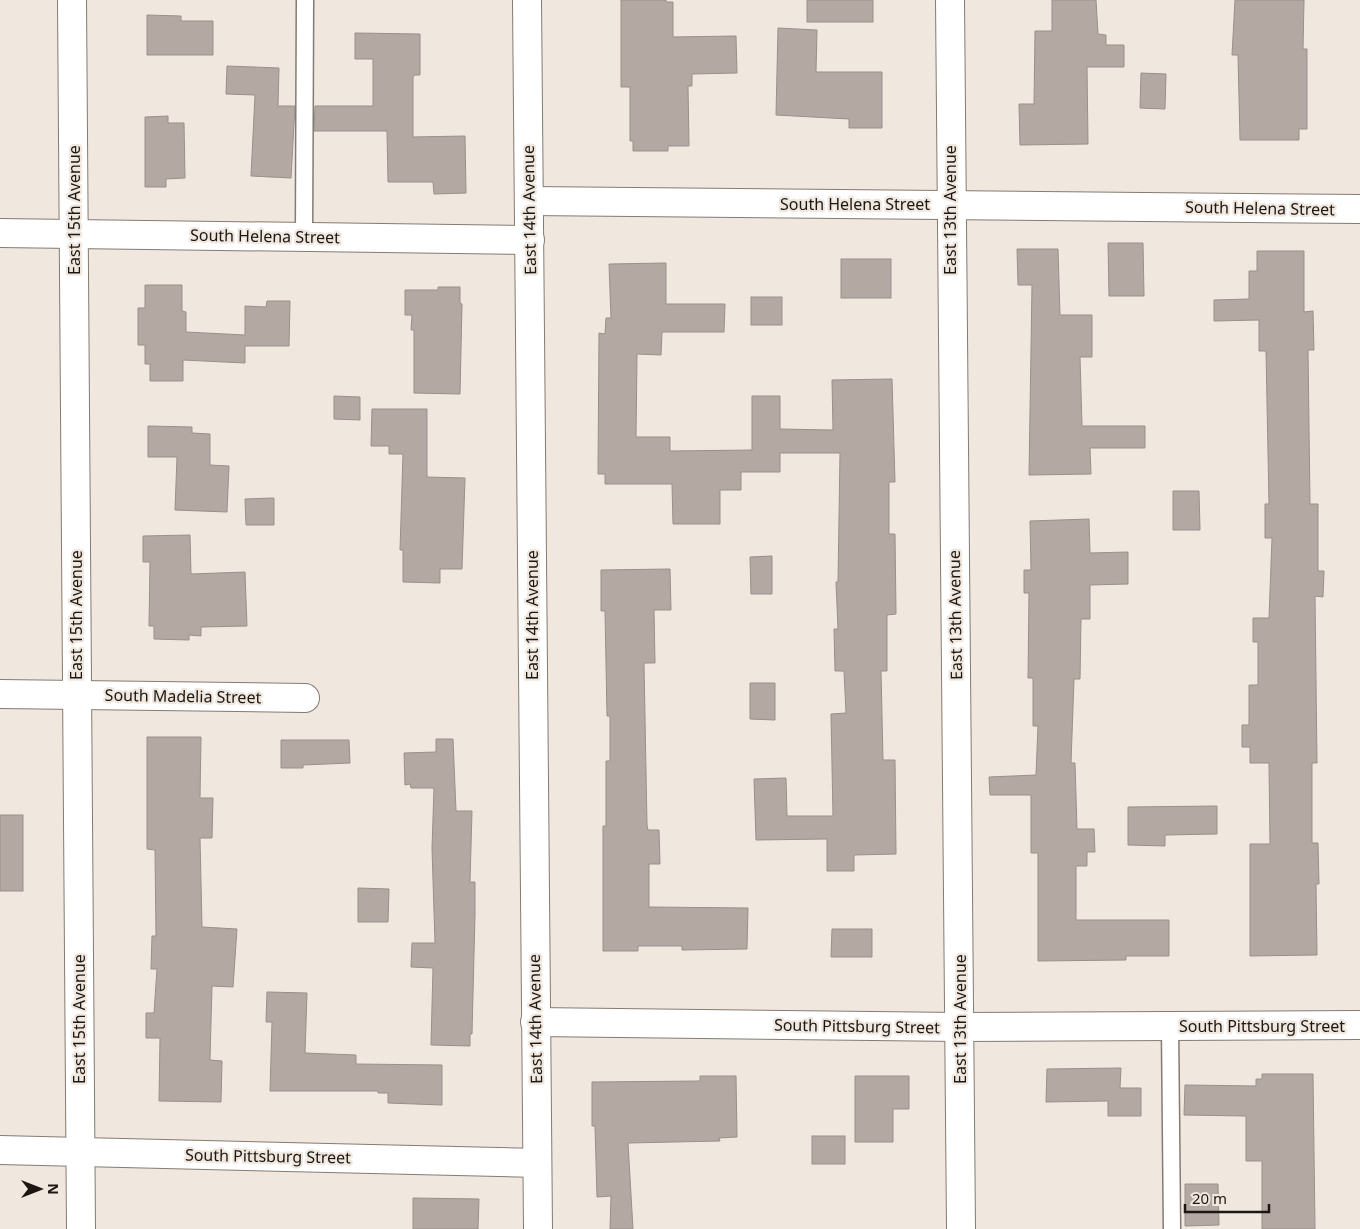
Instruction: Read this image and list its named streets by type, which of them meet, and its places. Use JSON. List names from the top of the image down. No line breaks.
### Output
{"streets":{"street":["South Helena Street","East 15th Avenue","East 14th Avenue","East 13th Avenue","South Madelia Street","South Pittsburg Street"]},"crossings":[["South Helena Street","East 15th Avenue"],["South Helena Street","East 14th Avenue"],["South Helena Street","East 13th Avenue"],["East 15th Avenue","South Madelia Street"],["East 15th Avenue","South Pittsburg Street"],["East 14th Avenue","South Pittsburg Street"],["East 13th Avenue","South Pittsburg Street"]],"scale_bar":"20 m","north":"right"}
